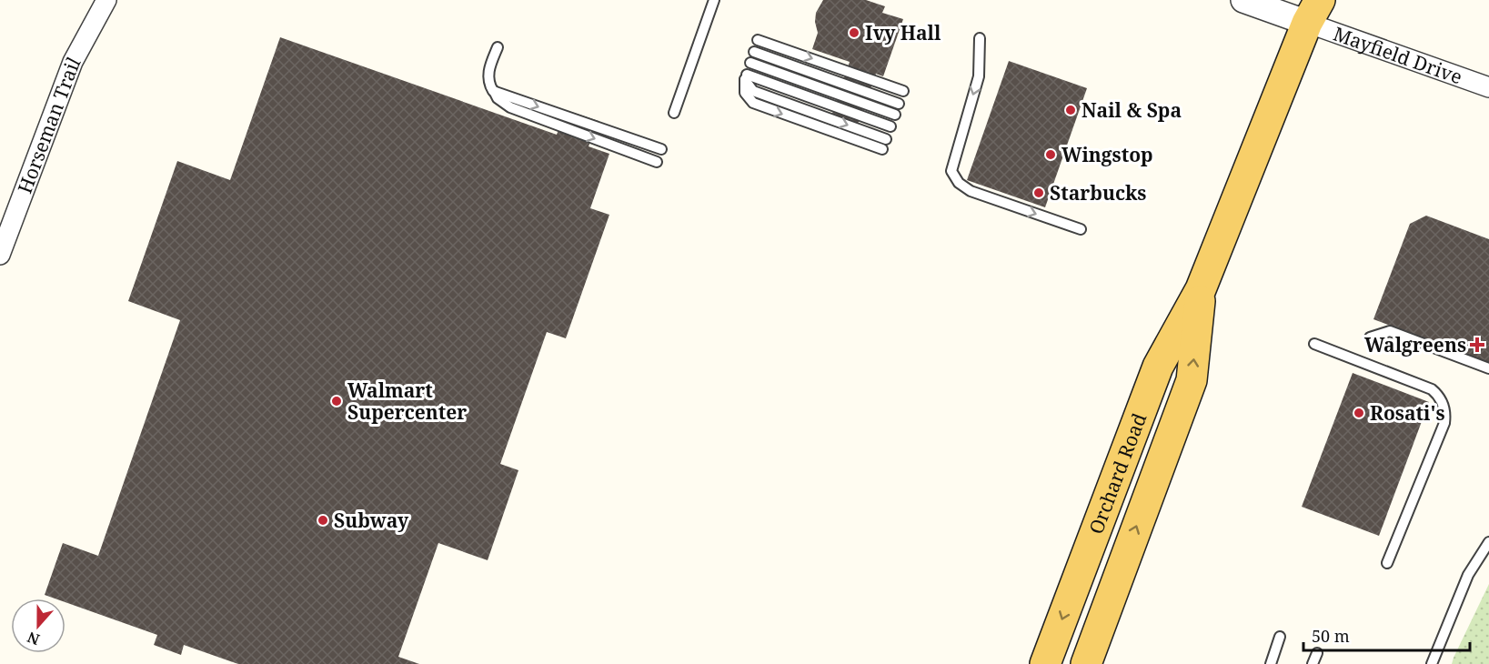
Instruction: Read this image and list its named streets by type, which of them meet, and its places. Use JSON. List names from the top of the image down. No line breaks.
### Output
{"streets":{"main road":["Orchard Road"],"street":["Mayfield Drive","Horseman Trail"]},"crossings":[["Mayfield Drive","Orchard Road"]],"places":{"other":["Ivy Hall","Nail & Spa","Wingstop","Starbucks","Walmart Supercenter","Rosati's","Subway"],"health":["Walgreens"]},"scale_bar":"50 m","north":"bottom"}
